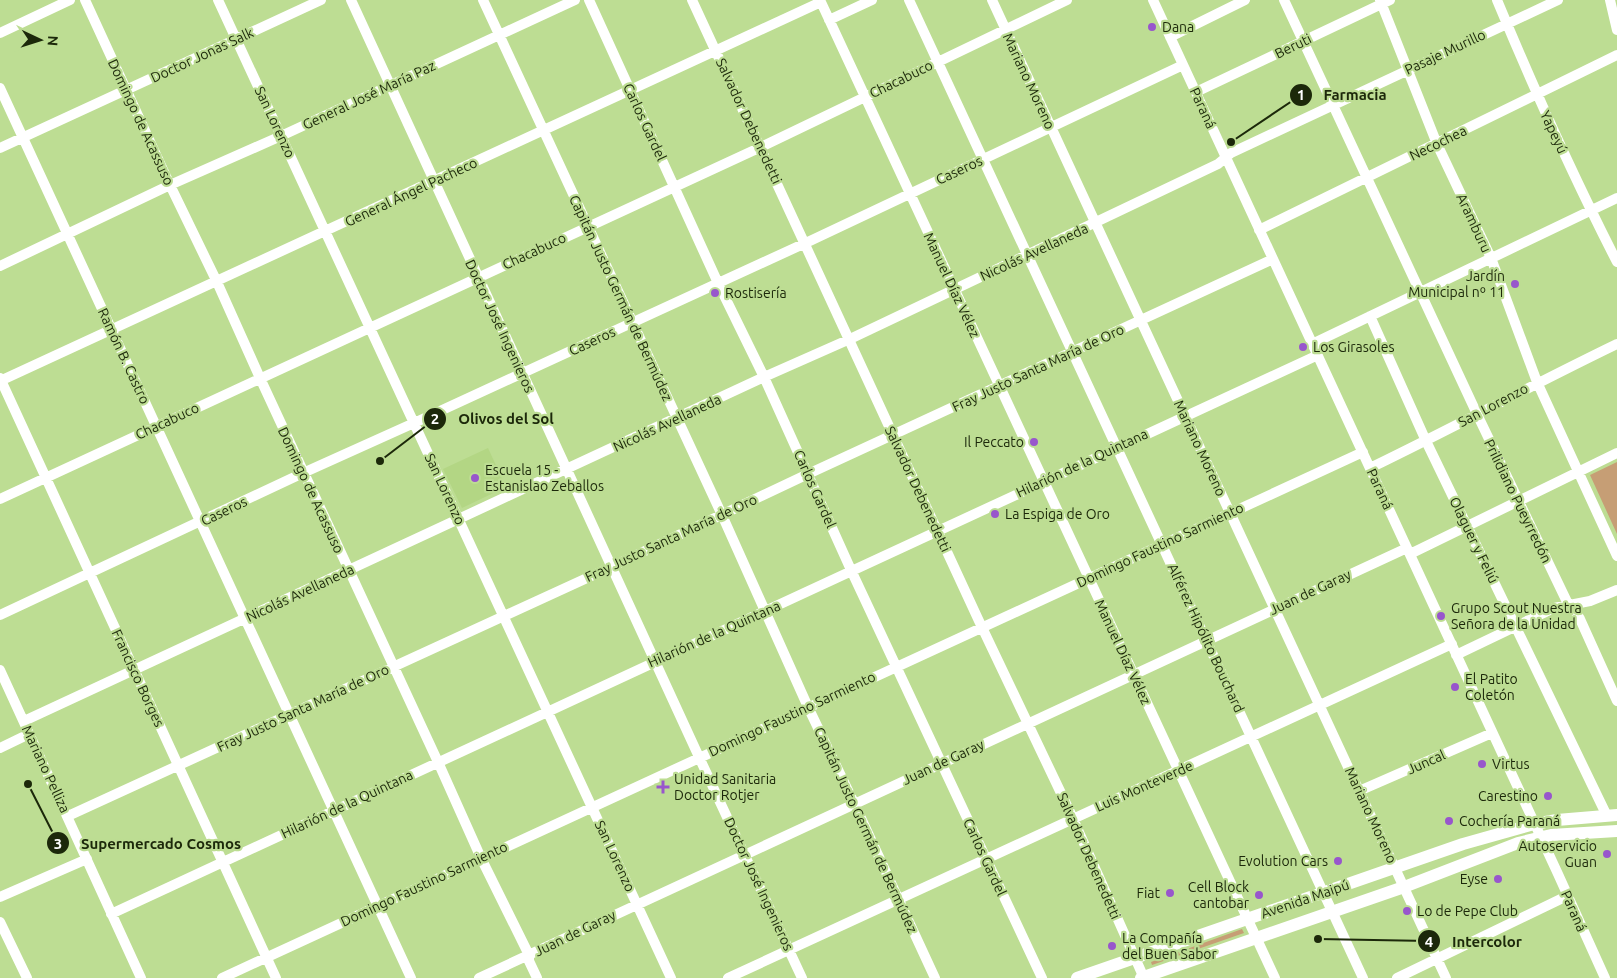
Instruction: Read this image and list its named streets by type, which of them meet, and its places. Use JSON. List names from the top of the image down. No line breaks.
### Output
{"streets":{"main road":["Avenida Maipú"],"street":["Beruti","Pasaje Murillo","Doctor Jonas Salk","Chacabuco","Mariano Moreno","General José María Paz","Paraná","Salvador Debenedetti","Domingo de Acassuso","San Lorenzo","Carlos Gardel","Yapeyú","Necochea","Caseros","General Ángel Pacheco","Aramburu","Nicolás Avellaneda","Manuel Díaz Vélez","Capitán Justo Germán de Bermúdez","Doctor José Ingenieros","Ramón B. Castro","Fray Justo Santa María de Oro","Hilarión de la Quintana","Prilidiano Pueyrredón","Olaguer y Feliú","Domingo Faustino Sarmiento","Juan de Garay","Alférez Hipólito Bouchard","Francisco Borges","Juncal","Mariano Pelliza","Luis Monteverde"]},"crossings":[["Beruti","Paraná"],["Beruti","Aramburu"],["Beruti","Prilidiano Pueyrredón"],["Pasaje Murillo","Paraná"],["Pasaje Murillo","Yapeyú"],["Pasaje Murillo","Aramburu"],["Pasaje Murillo","Nicolás Avellaneda"],["Pasaje Murillo","Prilidiano Pueyrredón"],["Doctor Jonas Salk","Domingo de Acassuso"],["Doctor Jonas Salk","San Lorenzo"],["Doctor Jonas Salk","Ramón B. Castro"],["Chacabuco","Mariano Moreno"],["Chacabuco","Salvador Debenedetti"],["Chacabuco","Domingo de Acassuso"],["Chacabuco","San Lorenzo"],["Chacabuco","Carlos Gardel"],["Chacabuco","Manuel Díaz Vélez"],["Chacabuco","Capitán Justo Germán de Bermúdez"],["Chacabuco","Doctor José Ingenieros"],["Chacabuco","Ramón B. Castro"],["Chacabuco","Alférez Hipólito Bouchard"],["Chacabuco","Francisco Borges"],["Mariano Moreno","Caseros"],["Mariano Moreno","Nicolás Avellaneda"],["Mariano Moreno","Fray Justo Santa María de Oro"],["Mariano Moreno","Hilarión de la Quintana"],["Mariano Moreno","Domingo Faustino Sarmiento"],["Mariano Moreno","Juan de Garay"],["Mariano Moreno","Juncal"],["Mariano Moreno","Luis Monteverde"],["Mariano Moreno","Avenida Maipú"],["General José María Paz","Domingo de Acassuso"],["General José María Paz","San Lorenzo"],["General José María Paz","Capitán Justo Germán de Bermúdez"],["General José María Paz","Doctor José Ingenieros"],["General José María Paz","Ramón B. Castro"],["Paraná","San Lorenzo"],["Paraná","Necochea"],["Paraná","Caseros"],["Paraná","Nicolás Avellaneda"],["Paraná","Fray Justo Santa María de Oro"],["Paraná","Hilarión de la Quintana"],["Paraná","Domingo Faustino Sarmiento"],["Paraná","Juan de Garay"],["Paraná","Juncal"],["Paraná","Luis Monteverde"],["Paraná","Avenida Maipú"],["Salvador Debenedetti","Caseros"],["Salvador Debenedetti","General Ángel Pacheco"],["Salvador Debenedetti","Nicolás Avellaneda"],["Salvador Debenedetti","Fray Justo Santa María de Oro"],["Salvador Debenedetti","Hilarión de la Quintana"],["Salvador Debenedetti","Domingo Faustino Sarmiento"],["Salvador Debenedetti","Juan de Garay"],["Salvador Debenedetti","Luis Monteverde"],["Salvador Debenedetti","Avenida Maipú"],["Domingo de Acassuso","Caseros"],["Domingo de Acassuso","General Ángel Pacheco"],["Domingo de Acassuso","Nicolás Avellaneda"],["Domingo de Acassuso","Fray Justo Santa María de Oro"],["Domingo de Acassuso","Hilarión de la Quintana"],["Domingo de Acassuso","Domingo Faustino Sarmiento"],["Domingo de Acassuso","Juan de Garay"],["San Lorenzo","Caseros"],["San Lorenzo","General Ángel Pacheco"],["San Lorenzo","Aramburu"],["San Lorenzo","Nicolás Avellaneda"],["San Lorenzo","Fray Justo Santa María de Oro"],["San Lorenzo","Hilarión de la Quintana"],["San Lorenzo","Prilidiano Pueyrredón"],["San Lorenzo","Olaguer y Feliú"],["San Lorenzo","Domingo Faustino Sarmiento"],["San Lorenzo","Juan de Garay"],["Carlos Gardel","Caseros"],["Carlos Gardel","General Ángel Pacheco"],["Carlos Gardel","Nicolás Avellaneda"],["Carlos Gardel","Fray Justo Santa María de Oro"],["Carlos Gardel","Hilarión de la Quintana"],["Carlos Gardel","Domingo Faustino Sarmiento"],["Carlos Gardel","Juan de Garay"],["Carlos Gardel","Luis Monteverde"],["Yapeyú","Necochea"],["Necochea","Aramburu"],["Necochea","Prilidiano Pueyrredón"],["Caseros","Manuel Díaz Vélez"],["Caseros","Capitán Justo Germán de Bermúdez"],["Caseros","Doctor José Ingenieros"],["Caseros","Ramón B. Castro"],["Caseros","Alférez Hipólito Bouchard"],["Caseros","Francisco Borges"],["General Ángel Pacheco","Manuel Díaz Vélez"],["General Ángel Pacheco","Capitán Justo Germán de Bermúdez"],["General Ángel Pacheco","Doctor José Ingenieros"],["General Ángel Pacheco","Ramón B. Castro"],["General Ángel Pacheco","Francisco Borges"],["Aramburu","Juan de Garay"],["Nicolás Avellaneda","Manuel Díaz Vélez"],["Nicolás Avellaneda","Capitán Justo Germán de Bermúdez"],["Nicolás Avellaneda","Doctor José Ingenieros"],["Nicolás Avellaneda","Ramón B. Castro"],["Nicolás Avellaneda","Alférez Hipólito Bouchard"],["Nicolás Avellaneda","Francisco Borges"],["Nicolás Avellaneda","Mariano Pelliza"],["Manuel Díaz Vélez","Fray Justo Santa María de Oro"],["Manuel Díaz Vélez","Hilarión de la Quintana"],["Manuel Díaz Vélez","Domingo Faustino Sarmiento"],["Manuel Díaz Vélez","Juan de Garay"],["Manuel Díaz Vélez","Luis Monteverde"],["Manuel Díaz Vélez","Avenida Maipú"],["Capitán Justo Germán de Bermúdez","Fray Justo Santa María de Oro"],["Capitán Justo Germán de Bermúdez","Hilarión de la Quintana"],["Capitán Justo Germán de Bermúdez","Domingo Faustino Sarmiento"],["Capitán Justo Germán de Bermúdez","Juan de Garay"],["Capitán Justo Germán de Bermúdez","Luis Monteverde"],["Doctor José Ingenieros","Fray Justo Santa María de Oro"],["Doctor José Ingenieros","Hilarión de la Quintana"],["Doctor José Ingenieros","Domingo Faustino Sarmiento"],["Doctor José Ingenieros","Juan de Garay"],["Doctor José Ingenieros","Luis Monteverde"],["Ramón B. Castro","Fray Justo Santa María de Oro"],["Ramón B. Castro","Hilarión de la Quintana"],["Ramón B. Castro","Domingo Faustino Sarmiento"],["Fray Justo Santa María de Oro","Alférez Hipólito Bouchard"],["Fray Justo Santa María de Oro","Francisco Borges"],["Fray Justo Santa María de Oro","Mariano Pelliza"],["Hilarión de la Quintana","Alférez Hipólito Bouchard"],["Hilarión de la Quintana","Francisco Borges"],["Hilarión de la Quintana","Mariano Pelliza"],["Prilidiano Pueyrredón","Juan de Garay"],["Olaguer y Feliú","Juan de Garay"],["Olaguer y Feliú","Avenida Maipú"],["Domingo Faustino Sarmiento","Alférez Hipólito Bouchard"],["Domingo Faustino Sarmiento","Francisco Borges"],["Juan de Garay","Alférez Hipólito Bouchard"],["Alférez Hipólito Bouchard","Luis Monteverde"],["Alférez Hipólito Bouchard","Avenida Maipú"]],"places":{"other":["Dana","Farmacia","Jardín Municipal nº 11","Rostisería","Los Girasoles","Il Peccato","Olivos del Sol","Escuela 15 - Estanislao Zeballos","La Espiga de Oro","Grupo Scout Nuestra Señora de la Unidad","El Patito Coletón","Virtus","Supermercado Cosmos","Carestino","Cochería Paraná","Autoservicio Guan","Evolution Cars","Eyse","Fiat","Cell Block cantobar","Lo de Pepe Club","Intercolor","La Compañía del Buen Sabor"],"health":["Unidad Sanitaria Doctor Rotjer"]},"north":"right"}
